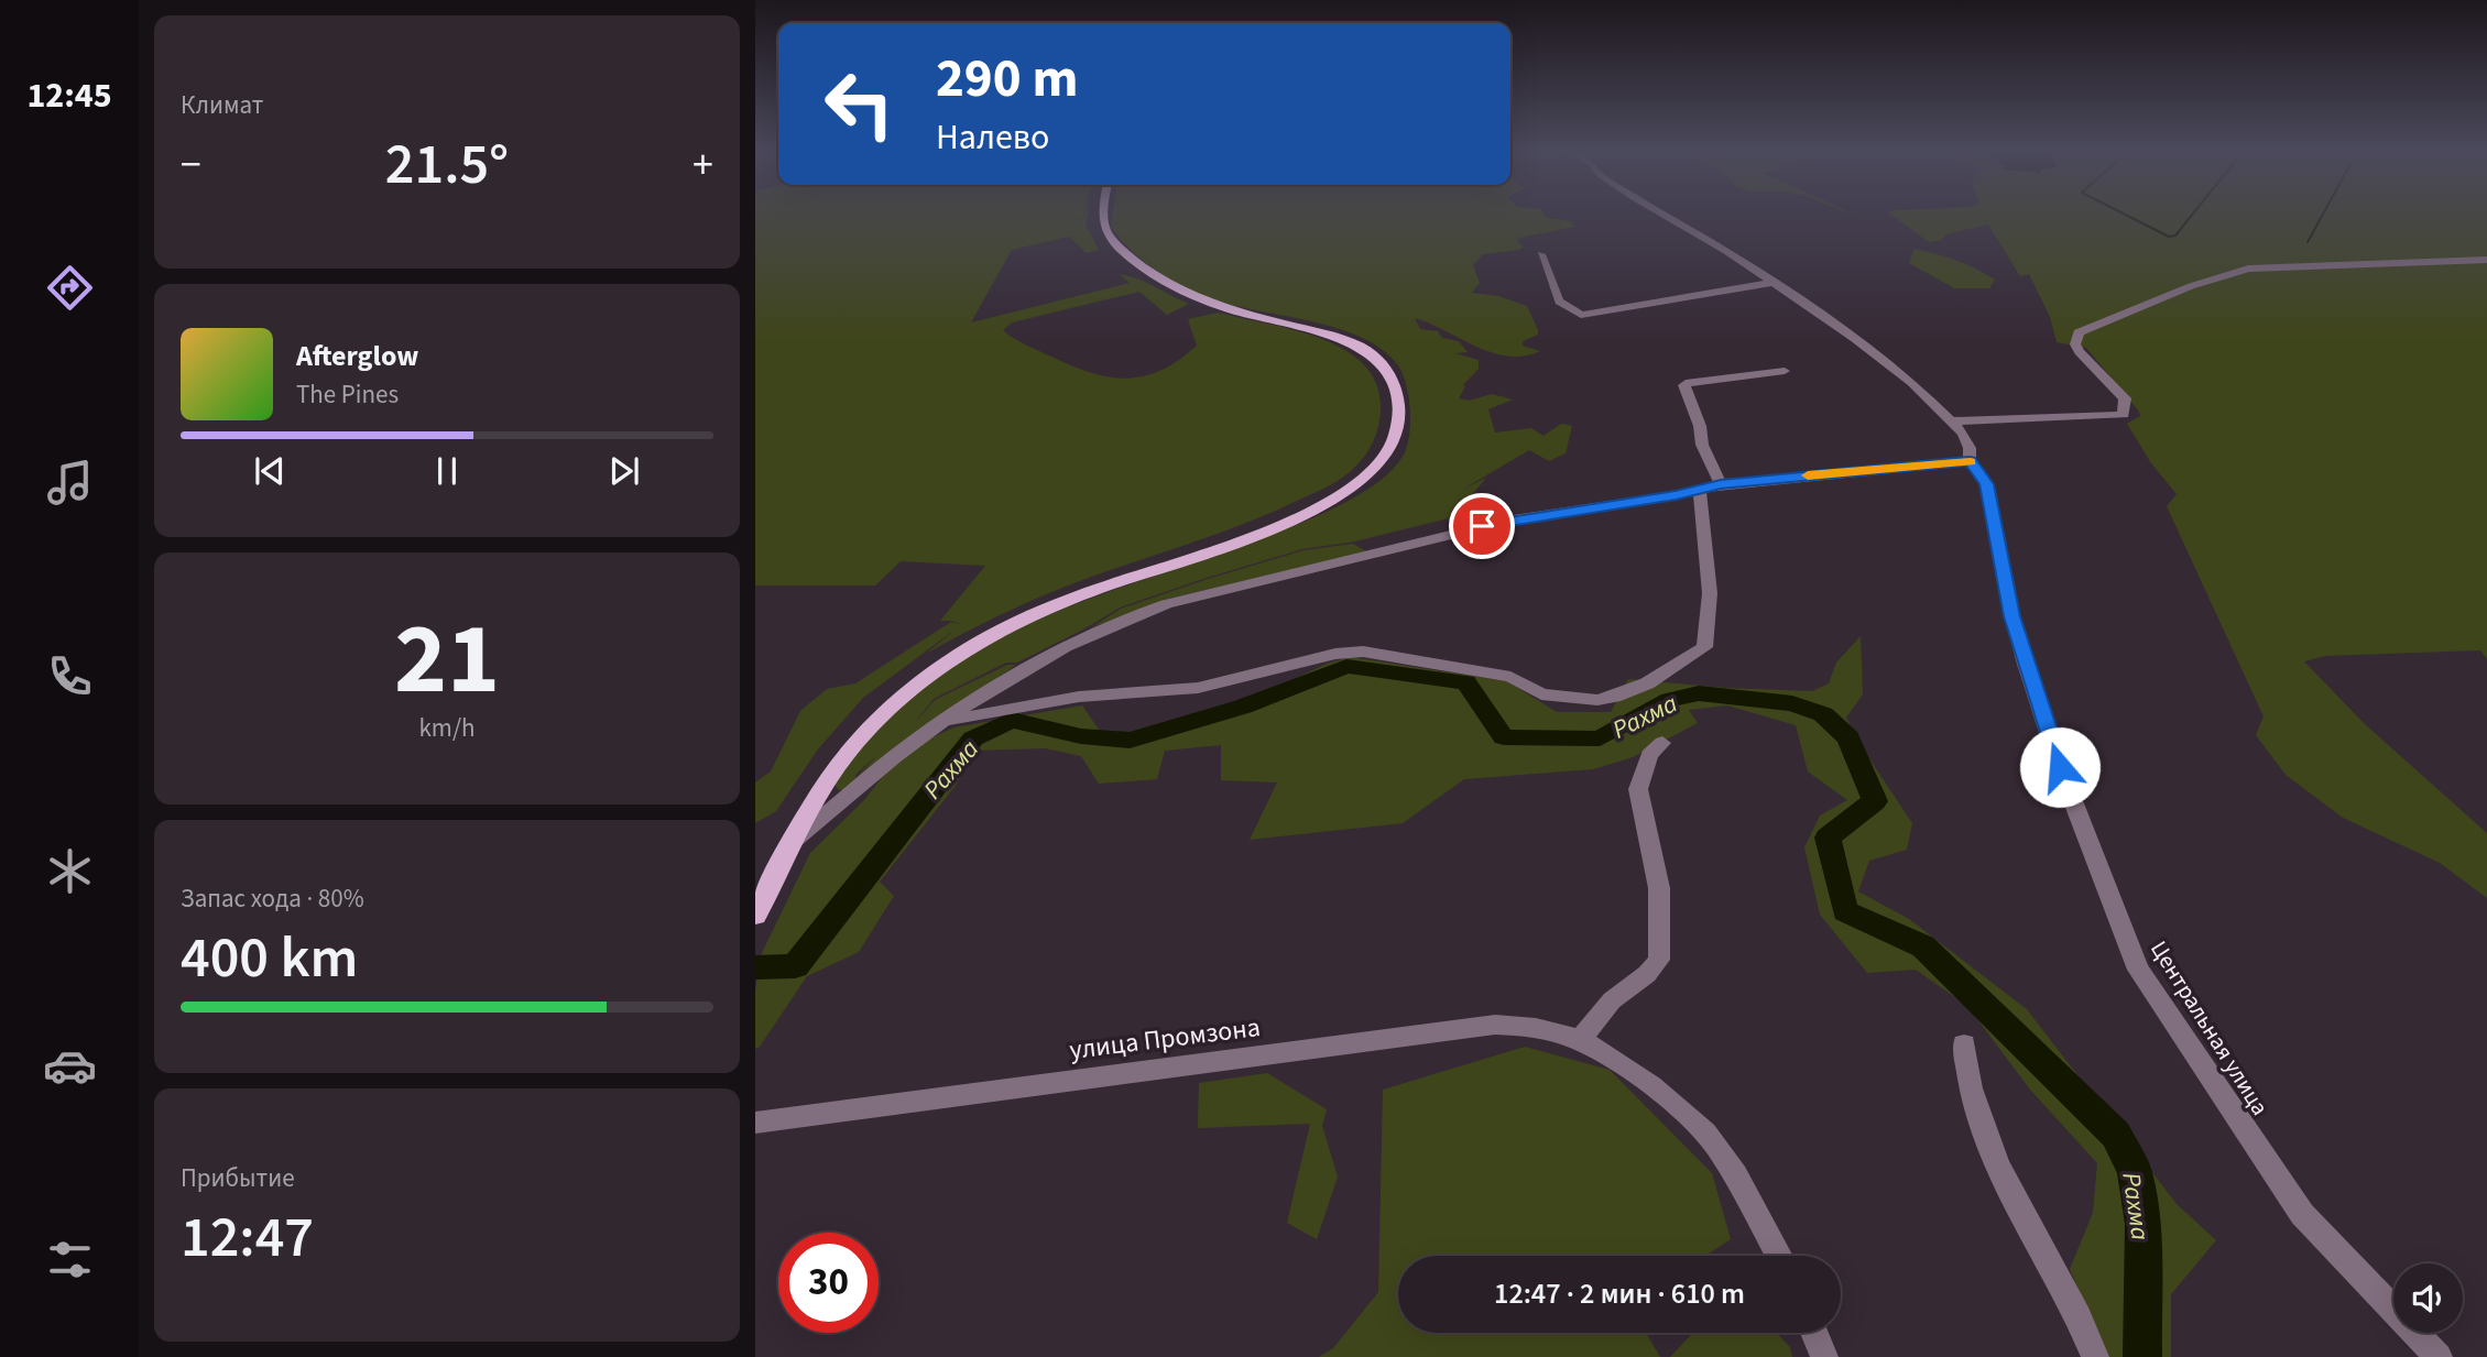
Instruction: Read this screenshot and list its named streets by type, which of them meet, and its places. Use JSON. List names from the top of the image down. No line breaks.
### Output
{"streets":{"street":["Центральная улица","улица Промзона"]},"water":["Рахма"],"page":{"tabs":"12:45","tile":["Климат",["21","km/h"],["Запас хода · 80%","400 km"],["Прибытие","12:47"]],"turn":["290 m","Налево"],"heat":["−","21.5°","+"],"song":["Afterglow","The Pines"],"limit":"30","trip":"12:47 · 2 мин · 610 m"}}
